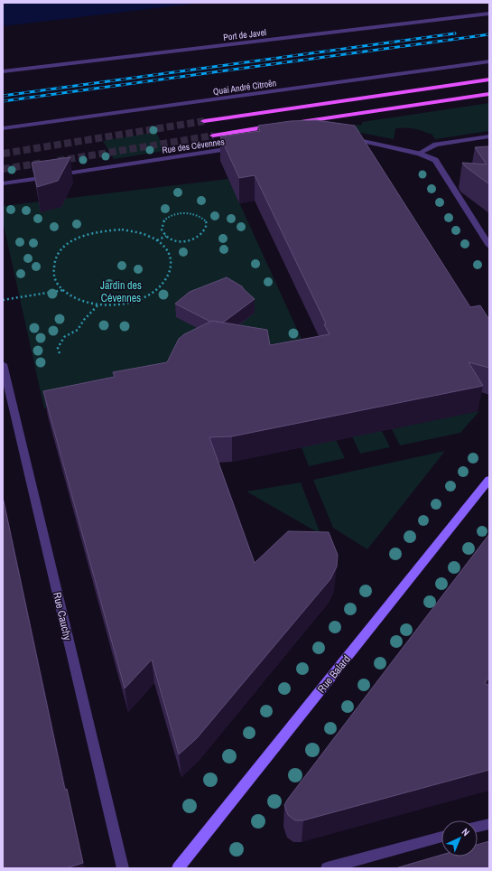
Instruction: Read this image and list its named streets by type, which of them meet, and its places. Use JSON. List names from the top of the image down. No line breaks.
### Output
{"streets":{"street":["Port de Javel","Quai André Citroën","Rue des Cévennes","Rue Cauchy","Rue Balard"]},"parks":["Jardin des Cévennes"],"north":"top right"}
